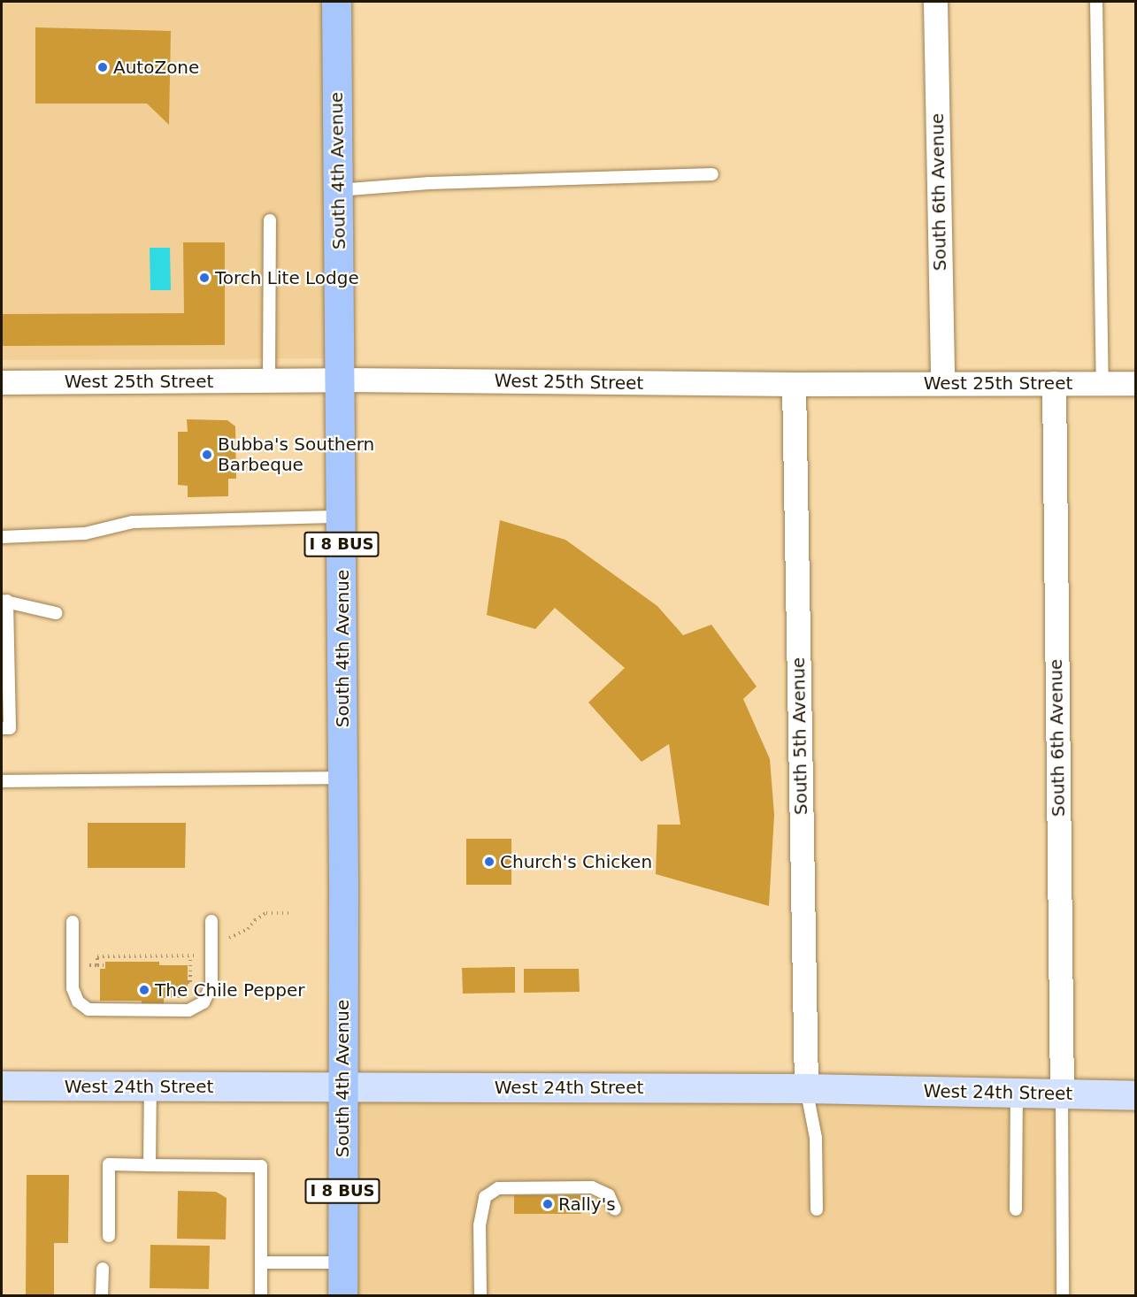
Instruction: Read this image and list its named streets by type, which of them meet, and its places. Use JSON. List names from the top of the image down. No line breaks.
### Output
{"streets":{"main road":["South 4th Avenue","I 8 BUS","West 24th Street"],"street":["South 6th Avenue","West 25th Street","South 5th Avenue"]},"crossings":[["South 4th Avenue","West 25th Street"],["South 4th Avenue","West 24th Street"],["South 6th Avenue","West 25th Street"],["South 6th Avenue","West 24th Street"],["West 25th Street","South 5th Avenue"],["South 5th Avenue","West 24th Street"]],"places":["AutoZone","Torch Lite Lodge","Bubba's Southern Barbeque","Church's Chicken","The Chile Pepper","Rally's"]}
